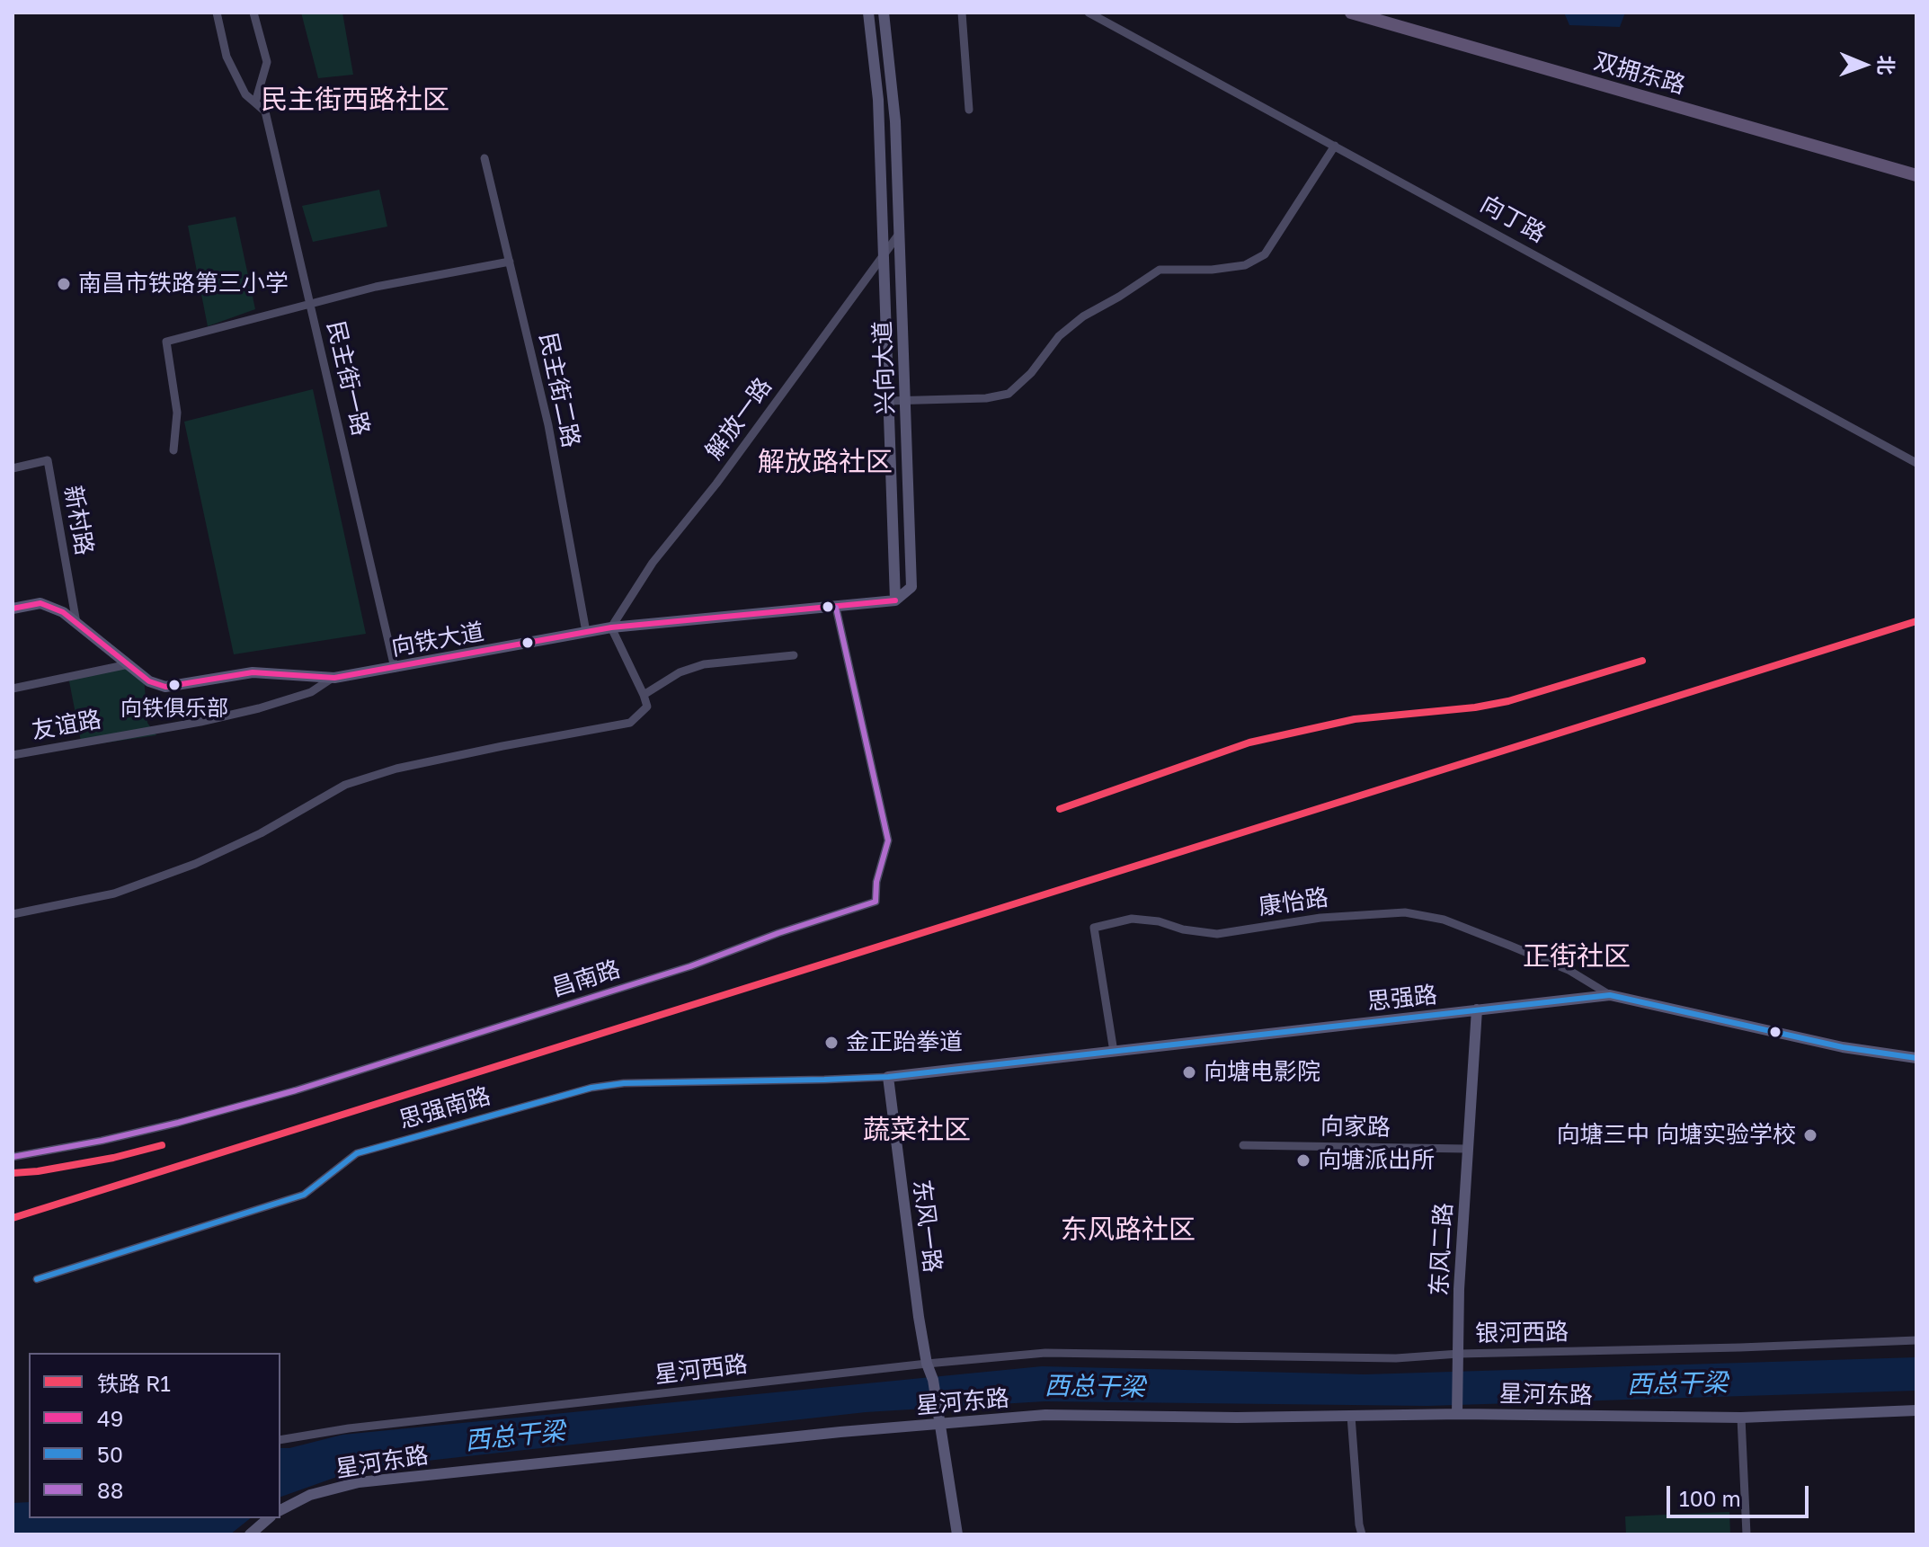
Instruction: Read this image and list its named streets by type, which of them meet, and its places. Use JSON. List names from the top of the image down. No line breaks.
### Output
{"streets":{"main road":["双拥东路"],"street":["向丁路","兴向大道","民主街一路","民主街二路","解放一路","新村路","向铁大道","友谊路","康怡路","昌南路","思强路","思强南路","向家路","东风一路","东风二路","银河西路","星河西路","星河东路"]},"crossings":[["兴向大道","解放一路"],["兴向大道","向铁大道"],["民主街一路","向铁大道"],["民主街二路","向铁大道"],["解放一路","向铁大道"],["新村路","向铁大道"],["向铁大道","友谊路"],["向铁大道","昌南路"],["康怡路","思强路"],["思强路","思强南路"],["思强路","东风一路"],["思强路","东风二路"],["思强南路","东风一路"],["向家路","东风二路"],["东风一路","星河西路"],["东风一路","星河东路"],["东风二路","银河西路"],["东风二路","星河东路"],["银河西路","星河西路"]],"districts":["民主街西路社区","解放路社区","正街社区","蔬菜社区","东风路社区"],"water":["西总干梁"],"places":["南昌市铁路第三小学","向铁俱乐部","金正跆拳道","向塘电影院","向塘三中 向塘实验学校","向塘派出所"],"lines":["transit line 49","transit line 88","rail line R1","transit line 50"],"legend":["铁路 R1","49","50","88"],"scale_bar":"100 m","north":"right"}
